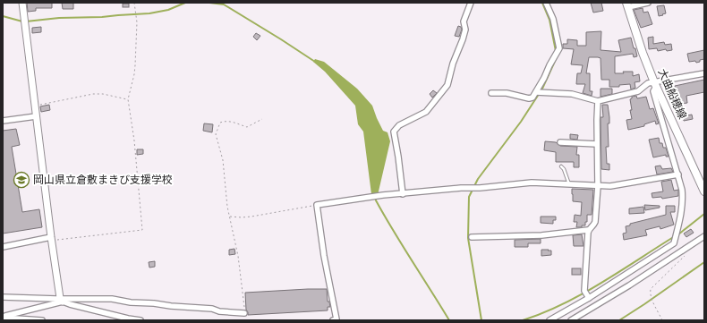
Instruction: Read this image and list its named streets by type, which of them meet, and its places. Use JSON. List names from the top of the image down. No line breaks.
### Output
{"streets":{"main road":["大曲船穂線"]},"places":{"school or university":["岡山県立倉敷まきび支援学校"]}}
